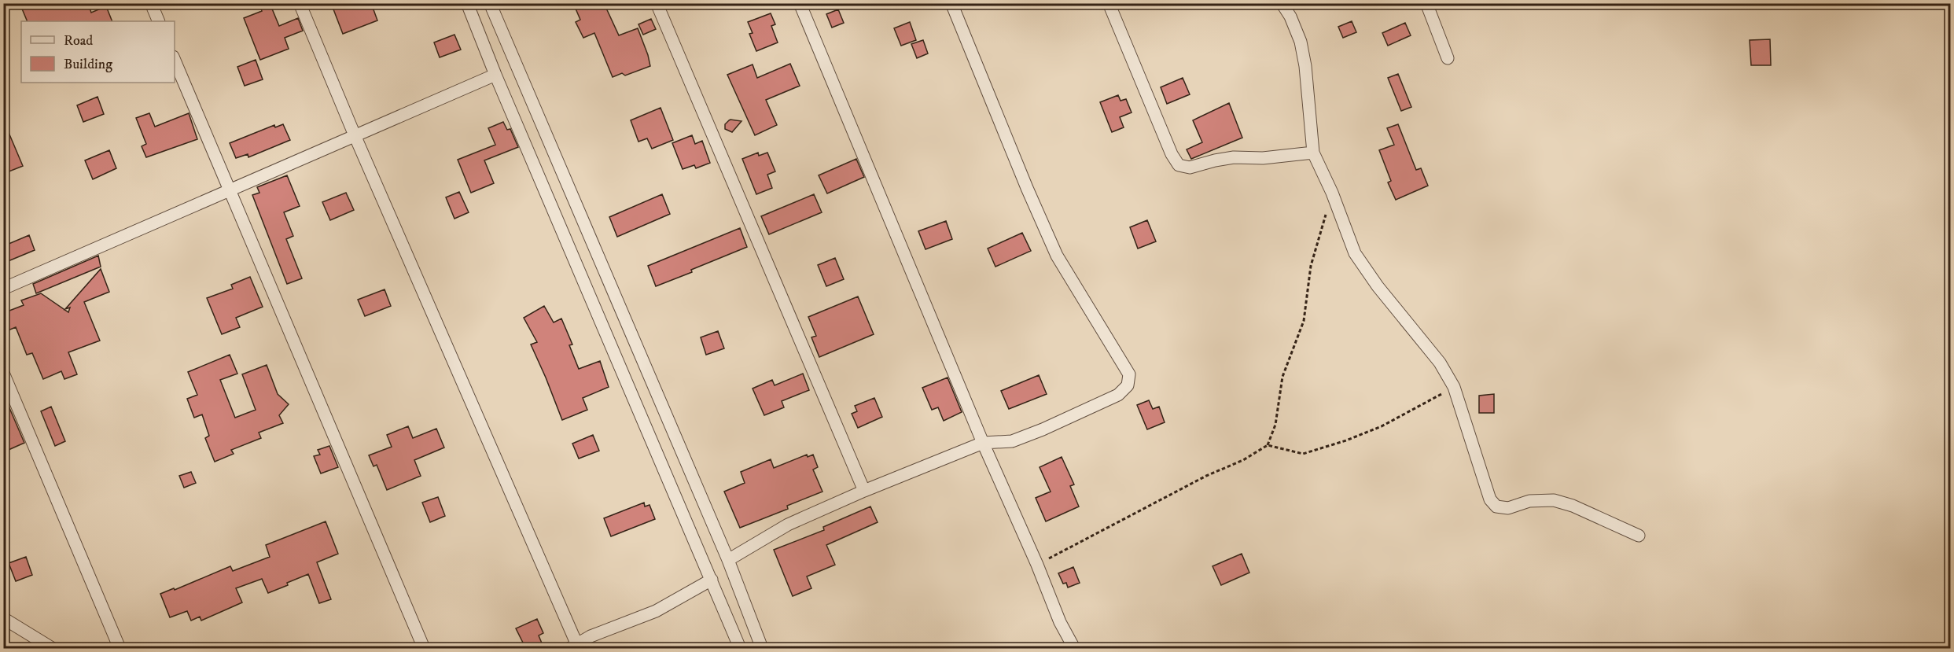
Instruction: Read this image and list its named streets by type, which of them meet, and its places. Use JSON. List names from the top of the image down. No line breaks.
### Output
{"legend":["Road","Building"]}
